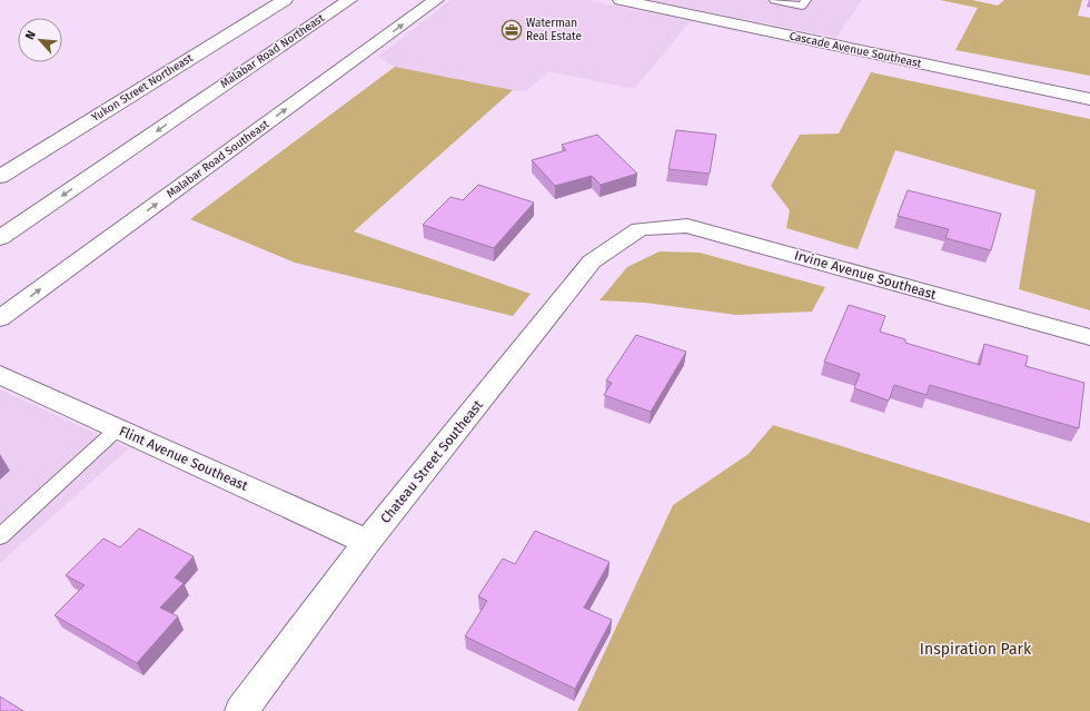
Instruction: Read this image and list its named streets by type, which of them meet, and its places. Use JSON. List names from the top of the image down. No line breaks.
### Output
{"streets":{"street":["Cascade Avenue Southeast","Malabar Road Northeast","Yukon Street Northeast","Malabar Road Southeast","Irvine Avenue Southeast","Flint Avenue Southeast","Chateau Street Southeast"]},"crossings":[["Irvine Avenue Southeast","Chateau Street Southeast"],["Flint Avenue Southeast","Chateau Street Southeast"]],"one_way":["Malabar Road Northeast","Malabar Road Southeast"],"parks":["Inspiration Park"],"places":{"office":["Waterman Real Estate"]},"north":"top left"}
